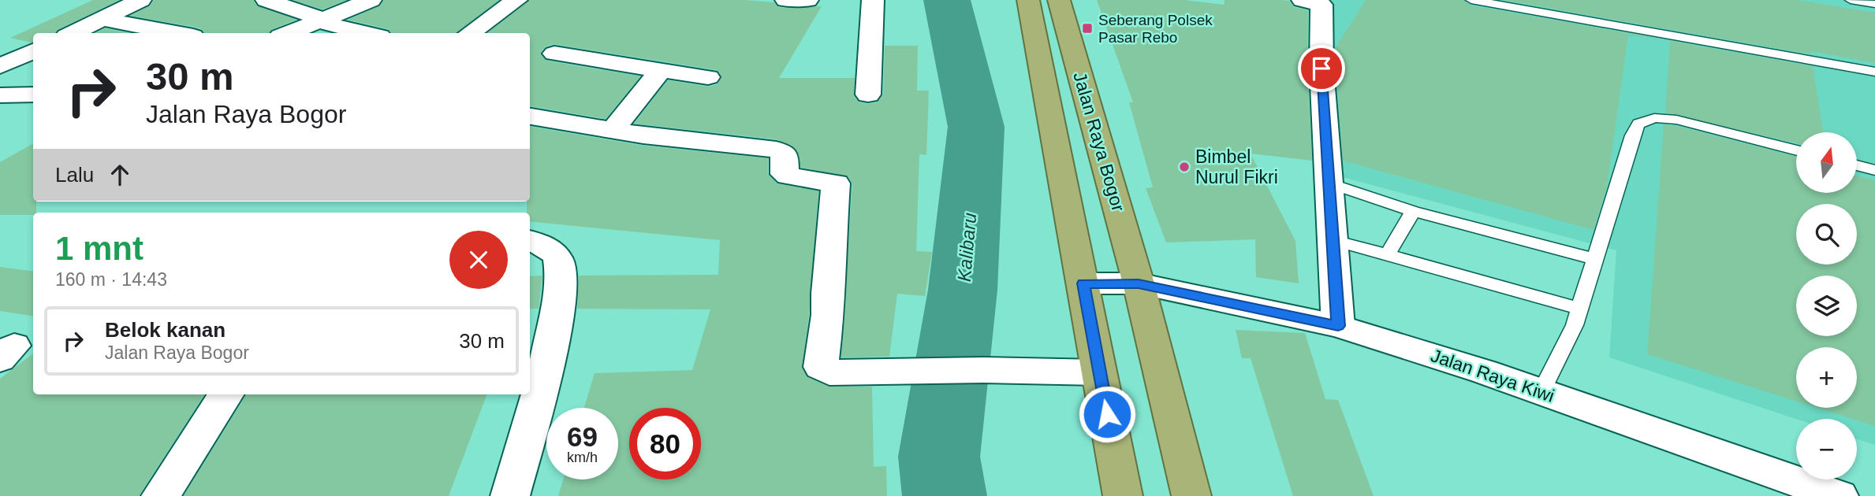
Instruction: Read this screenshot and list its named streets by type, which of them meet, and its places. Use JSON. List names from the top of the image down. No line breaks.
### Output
{"streets":{"highway":["Jalan Raya Bogor"],"street":["Jalan Raya Kiwi"]},"crossings":[["Jalan Raya Bogor","Jalan Raya Kiwi"]],"water":["Kalibaru"],"places":{"transit":["Seberang Polsek Pasar Rebo"],"other":["Bimbel Nurul Fikri"]},"north":"top","page":{"turn":["30 m","Jalan Raya Bogor"],"map_buttons":["+","−"],"then":"Lalu","heading":["1 mnt","160 m · 14:43"],"list":[{"name":"Belok kanan","note":"Jalan Raya Bogor","value":"30 m"}],"speed":"69 km/h","limit":"80"}}
